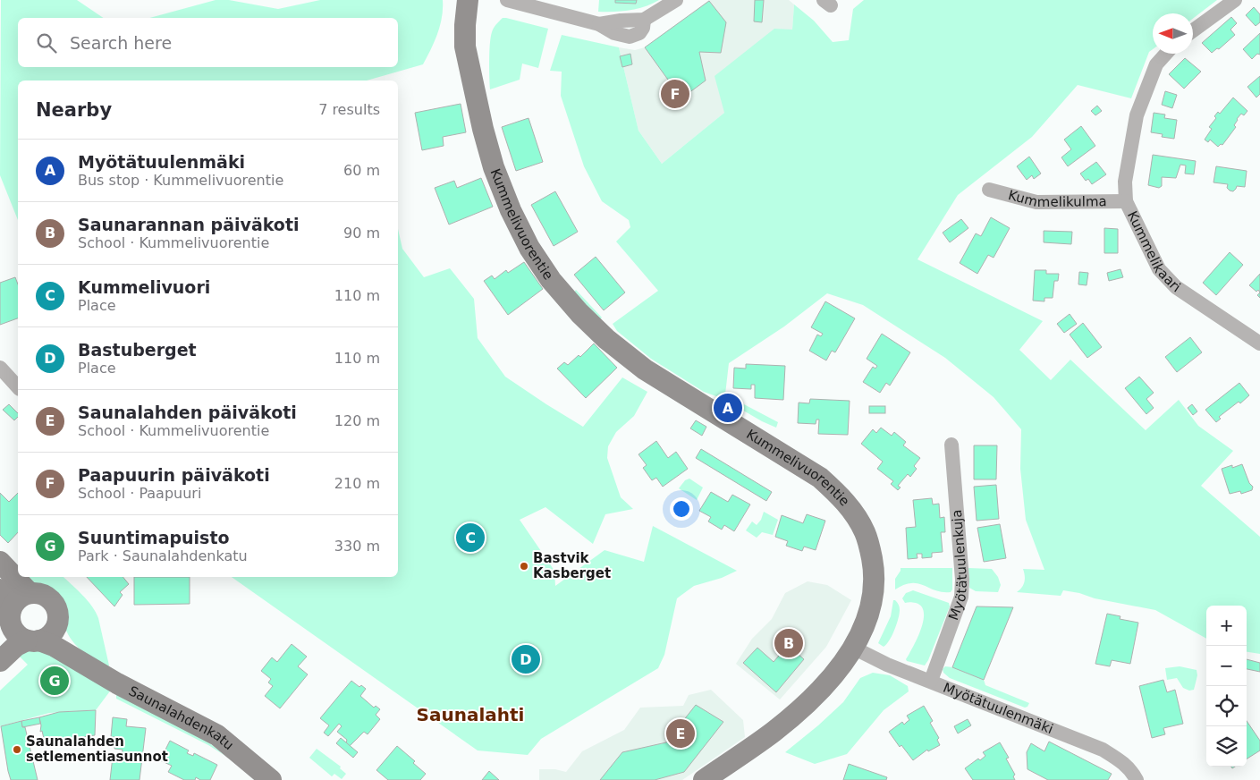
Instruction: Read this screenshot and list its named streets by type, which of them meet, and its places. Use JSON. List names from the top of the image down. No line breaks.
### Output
{"streets":{"street":["Kummelikulma","Kummelivuorentie","Kummelikaari","Myötätuulenkuja","Myötätuulenmäki","Saunalahdenkatu"]},"crossings":[["Kummelikulma","Kummelikaari"],["Kummelivuorentie","Myötätuulenmäki"],["Myötätuulenkuja","Myötätuulenmäki"]],"districts":["Saunalahti"],"places":["Bastvik Kasberget","Saunalahden setlementiasunnot"],"north":"left","page":{"search":"Search here","pins":["F","A","C","B","D","G","E"],"heading":["Nearby","7 results"],"list":[{"mark":"A","name":"Myötätuulenmäki","note":"Bus stop · Kummelivuorentie","value":"60 m"},{"mark":"B","name":"Saunarannan päiväkoti","note":"School · Kummelivuorentie","value":"90 m"},{"mark":"C","name":"Kummelivuori","note":"Place","value":"110 m"},{"mark":"D","name":"Bastuberget","note":"Place","value":"110 m"},{"mark":"E","name":"Saunalahden päiväkoti","note":"School · Kummelivuorentie","value":"120 m"},{"mark":"F","name":"Paapuurin päiväkoti","note":"School · Paapuuri","value":"210 m"},{"mark":"G","name":"Suuntimapuisto","note":"Park · Saunalahdenkatu","value":"330 m"}],"map_buttons":["+","−"]}}
